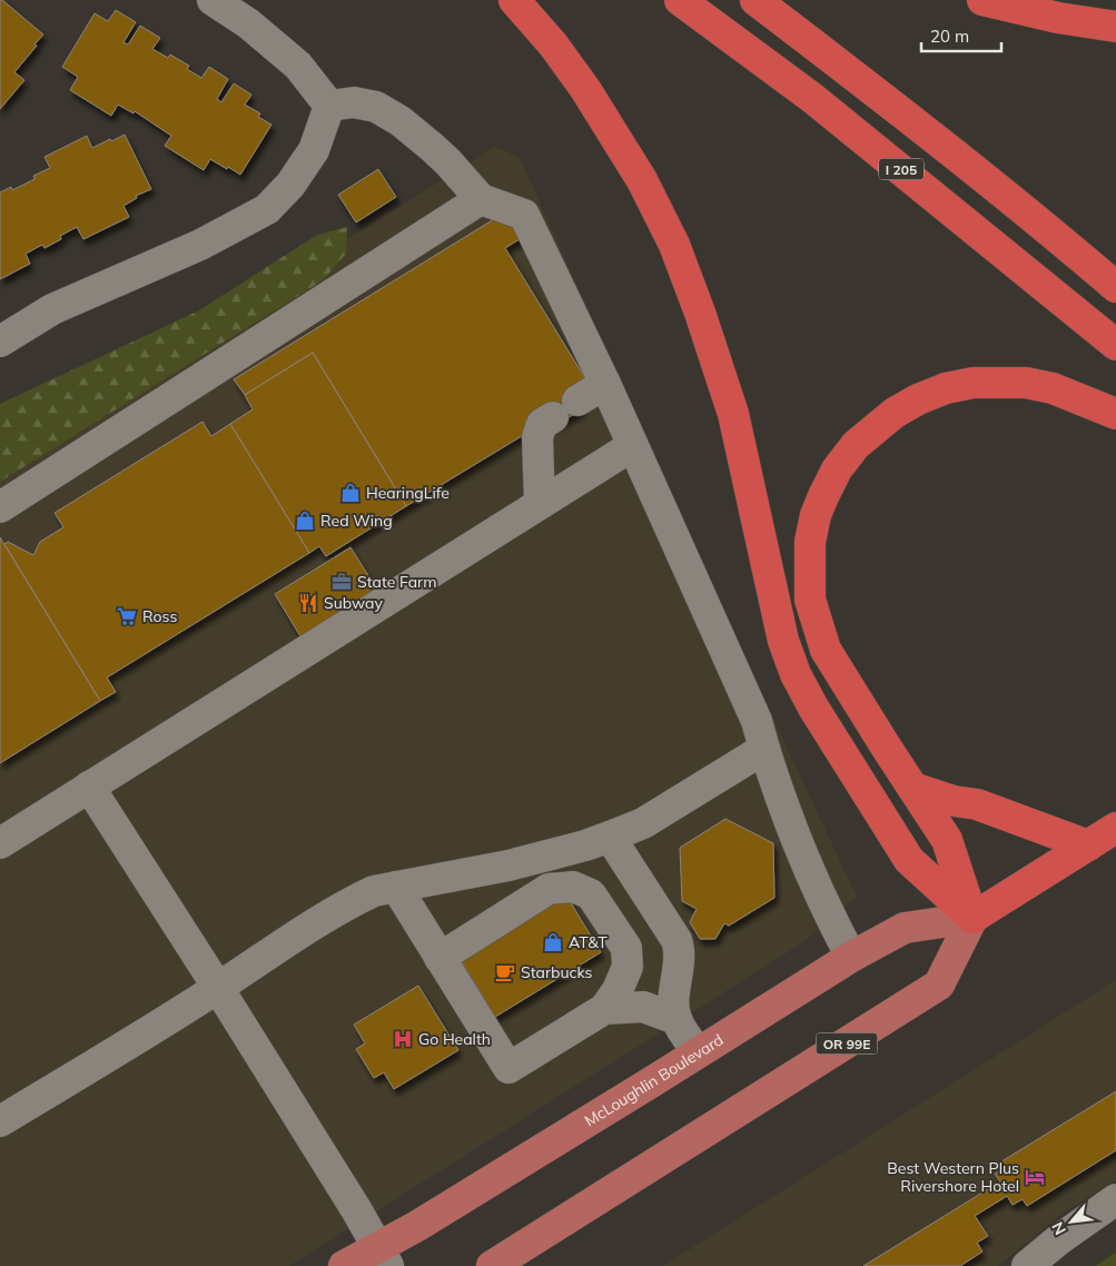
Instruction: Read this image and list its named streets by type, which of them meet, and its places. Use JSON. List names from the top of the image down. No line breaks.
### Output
{"streets":{"highway":["I 205","McLoughlin Boulevard"],"main road":["OR 99E"]},"crossings":[["OR 99E","McLoughlin Boulevard"]],"places":{"shop":["HearingLife","Red Wing","AT&T"],"office":["State Farm"],"restaurant":["Subway"],"supermarket":["Ross"],"cafe":["Starbucks"],"hospital":["Go Health"],"hotel":["Best Western Plus Rivershore Hotel"]},"scale_bar":"20 m","north":"bottom left"}
